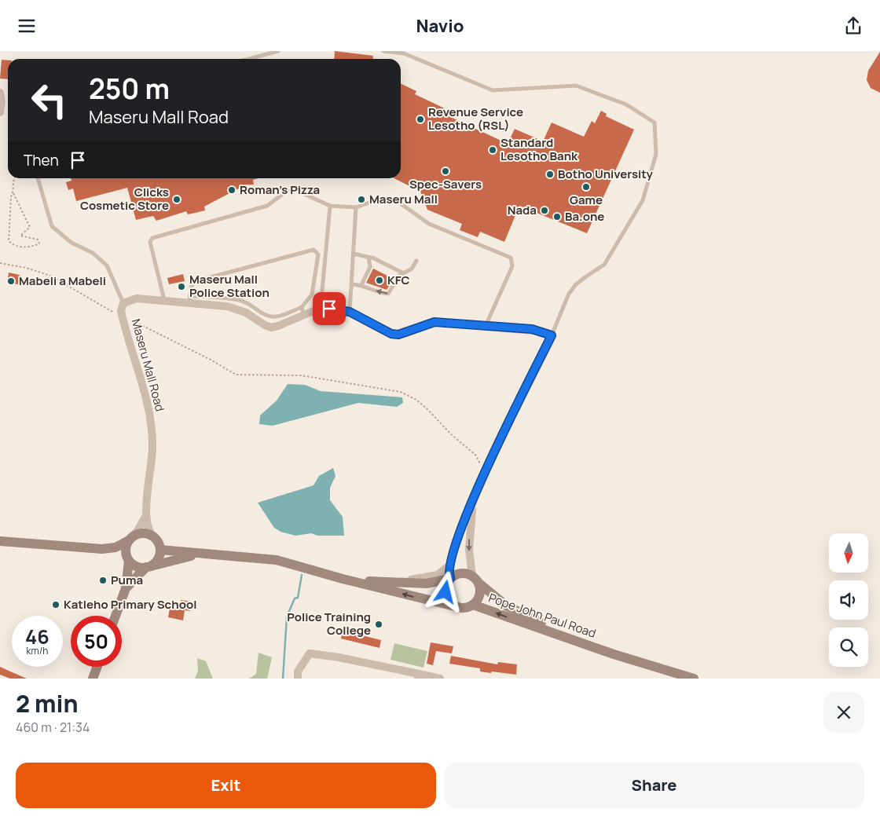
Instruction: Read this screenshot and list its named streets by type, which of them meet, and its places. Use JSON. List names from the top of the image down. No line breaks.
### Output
{"streets":{"main road":["Pope John Paul Road"],"street":["Maseru Mall Road"]},"places":["Revenue Service Lesotho (RSL)","Standard Lesotho Bank","Spec-Savers","Botho University","Game","Roman's Pizza","Clicks Cosmetic Store","Maseru Mall","Nada","Ba.one","KFC","Mabeli a Mabeli","Maseru Mall Police Station","Puma","Katleho Primary School","Police Training College"],"north":"bottom","page":{"header":"Navio","turn":["250 m","Maseru Mall Road"],"then":"Then","speed":"46 km/h","limit":"50","heading":["2 min","460 m · 21:34"],"buttons":["Exit","Share"]}}
